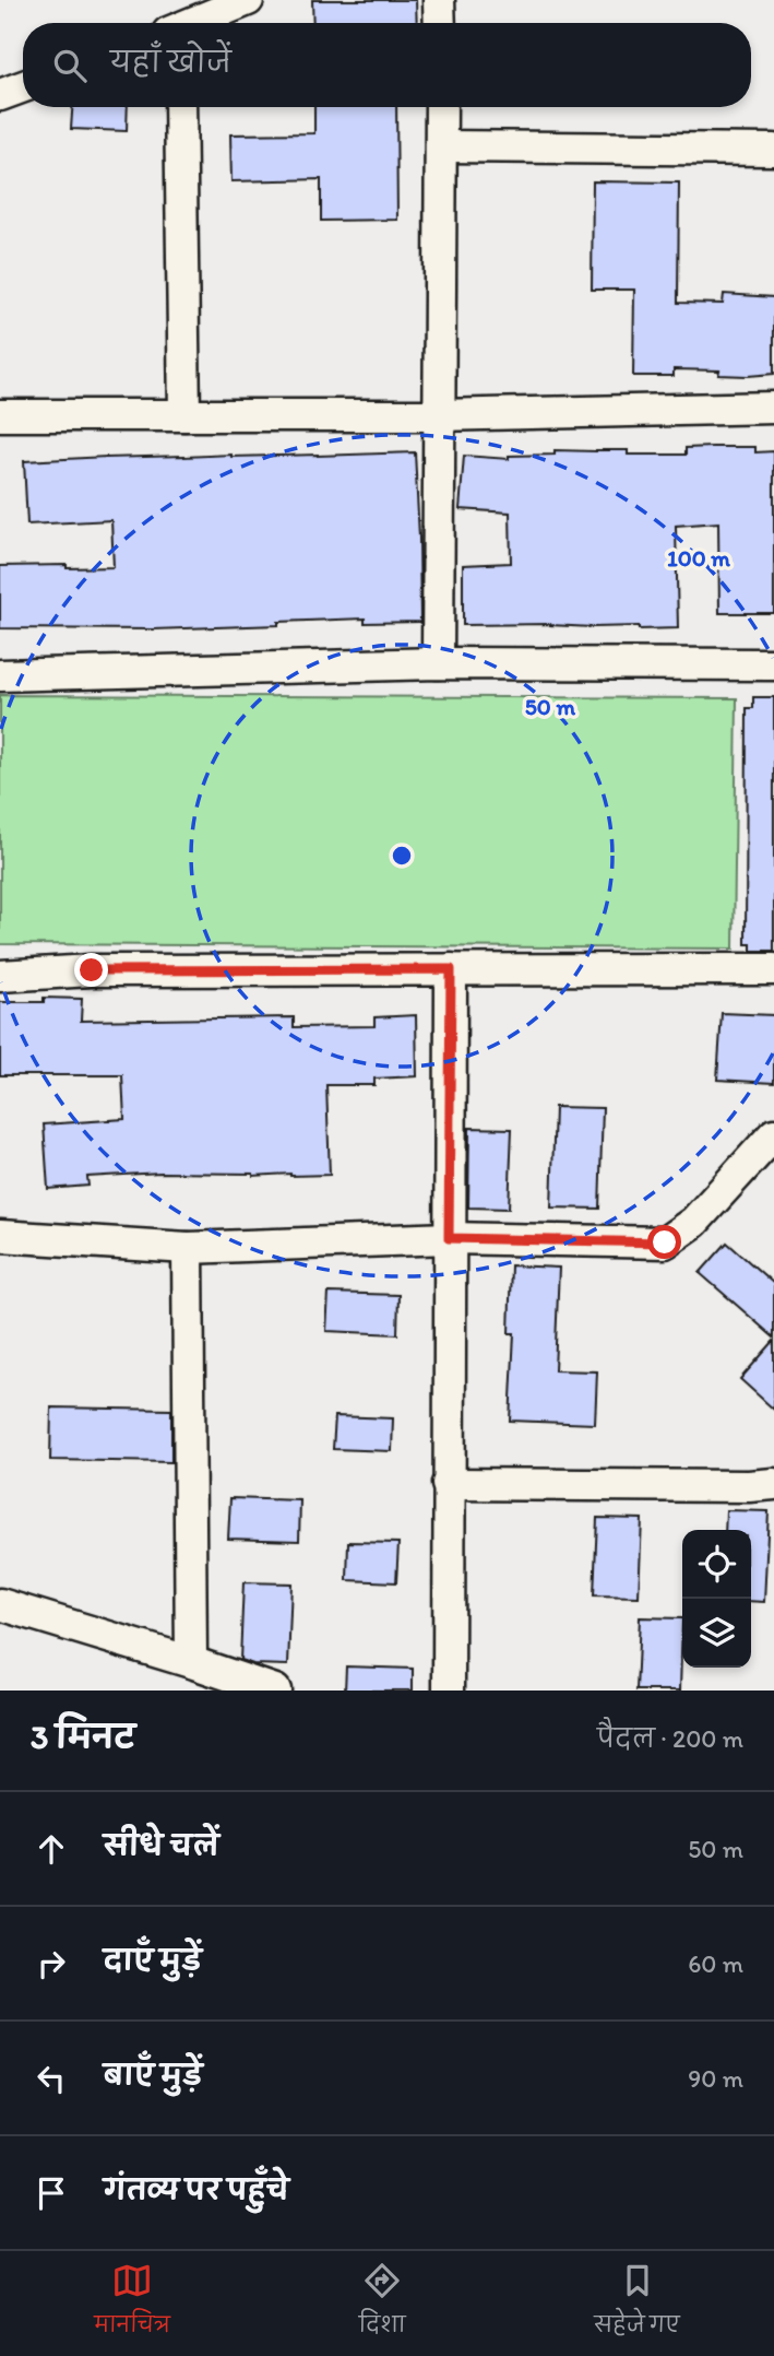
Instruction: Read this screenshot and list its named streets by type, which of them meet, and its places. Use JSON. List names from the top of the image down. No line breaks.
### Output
{"page":{"search":"यहाँ खोजें","heading":["3 मिनट","पैदल · 200 m"],"list":[["सीधे चलें","50 m"],["दाएँ मुड़ें","60 m"],["बाएँ मुड़ें","90 m"],"गंतव्य पर पहुँचे"],"nav":["मानचित्र","दिशा","सहेजे गए"]},"rings":["100 m","50 m"]}
